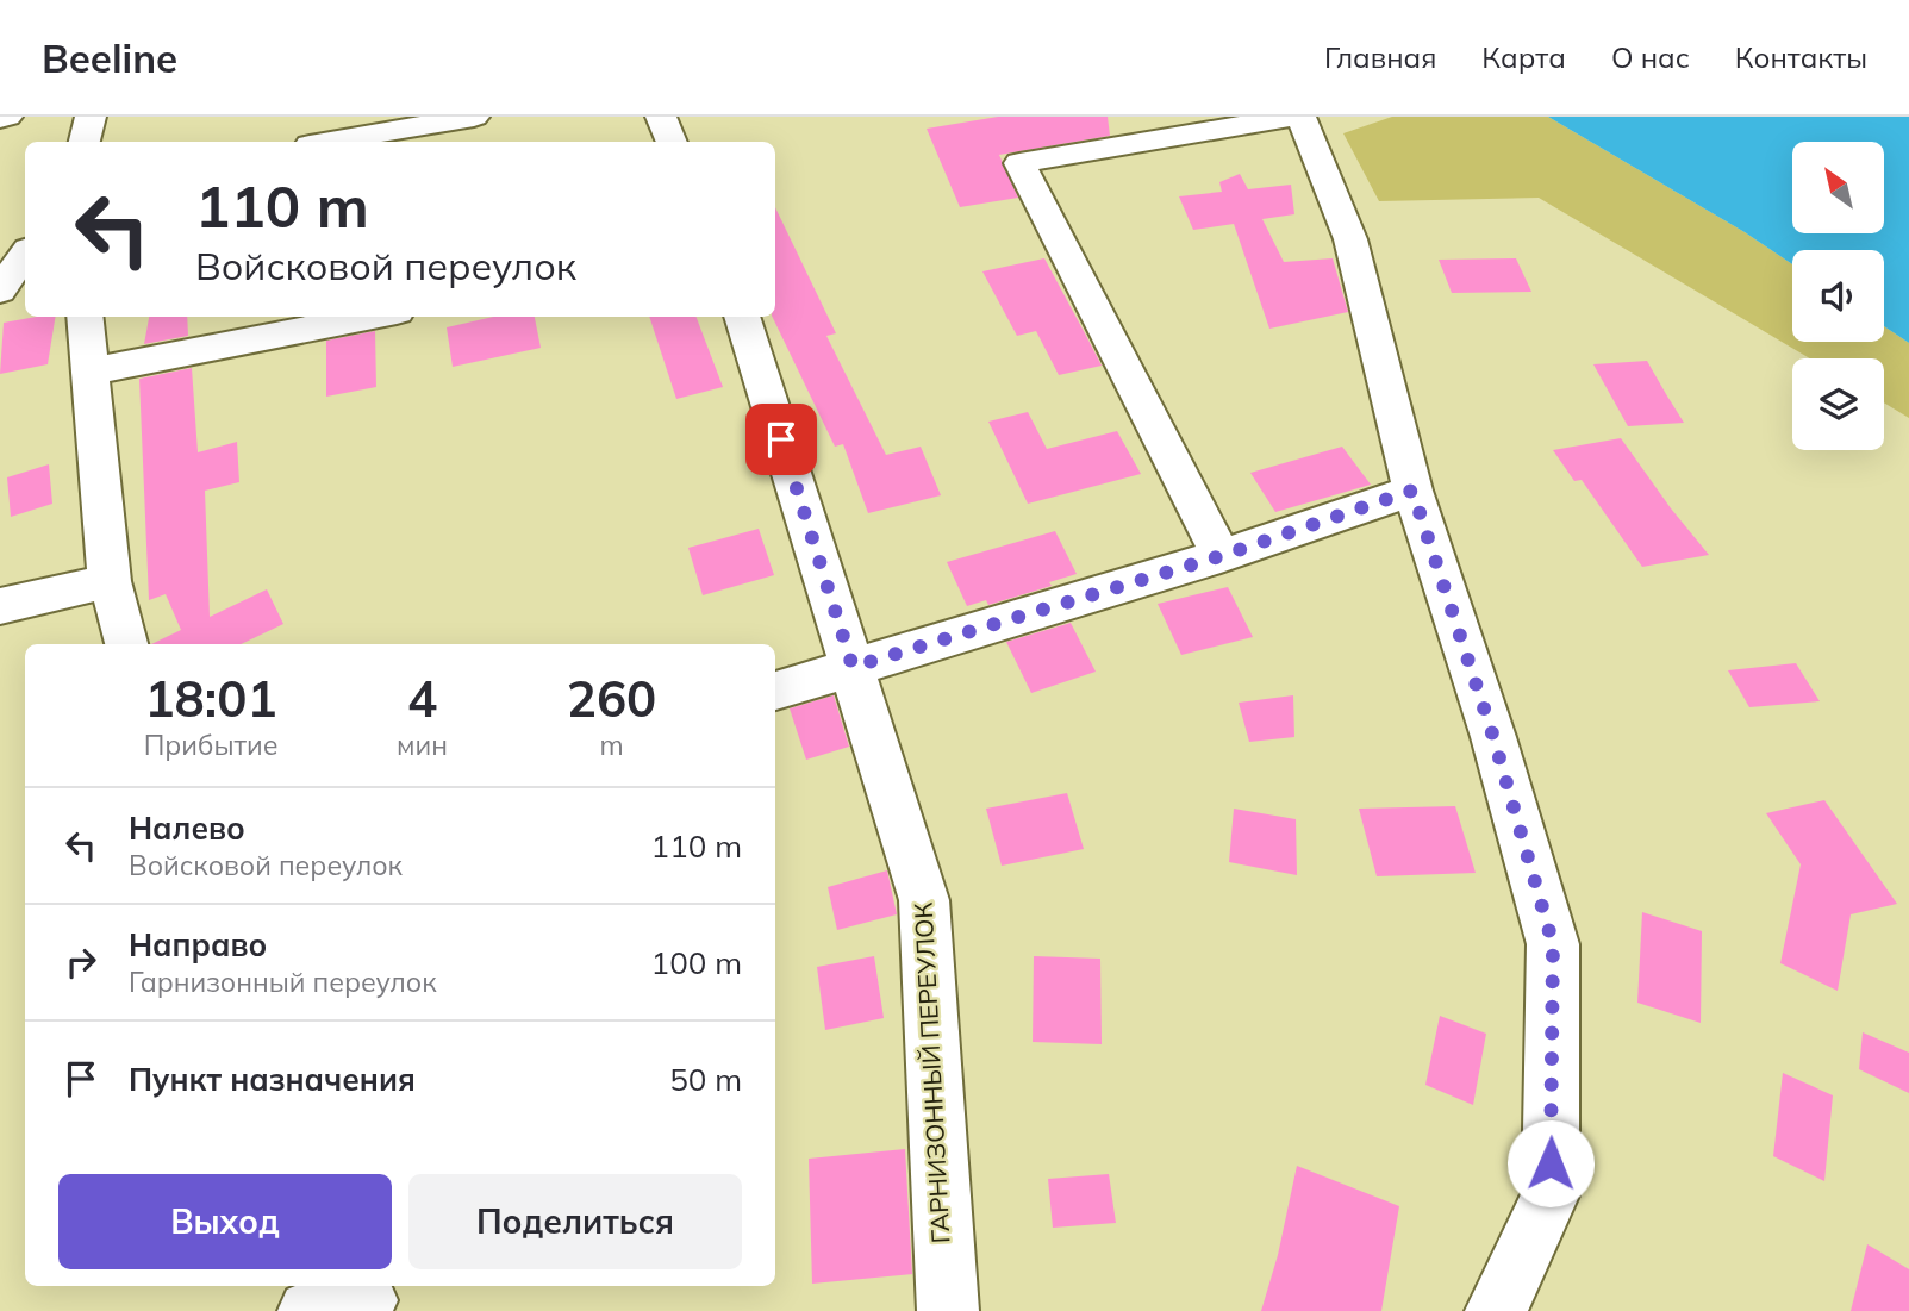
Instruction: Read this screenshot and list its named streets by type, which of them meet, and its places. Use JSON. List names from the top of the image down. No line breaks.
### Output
{"streets":{"street":["ГАРНИЗОННЫЙ ПЕРЕУЛОК"]},"north":"top left","page":{"header":"Beeline","nav":["Главная","Карта","О нас","Контакты"],"turn":["110 m","Войсковой переулок"],"eta":["18:01","Прибытие","4","мин","260","m"],"list":[{"name":"Налево","note":"Войсковой переулок","value":"110 m"},{"name":"Направо","note":"Гарнизонный переулок","value":"100 m"},{"name":"Пункт назначения","value":"50 m"}],"buttons":["Выход","Поделиться"]}}
